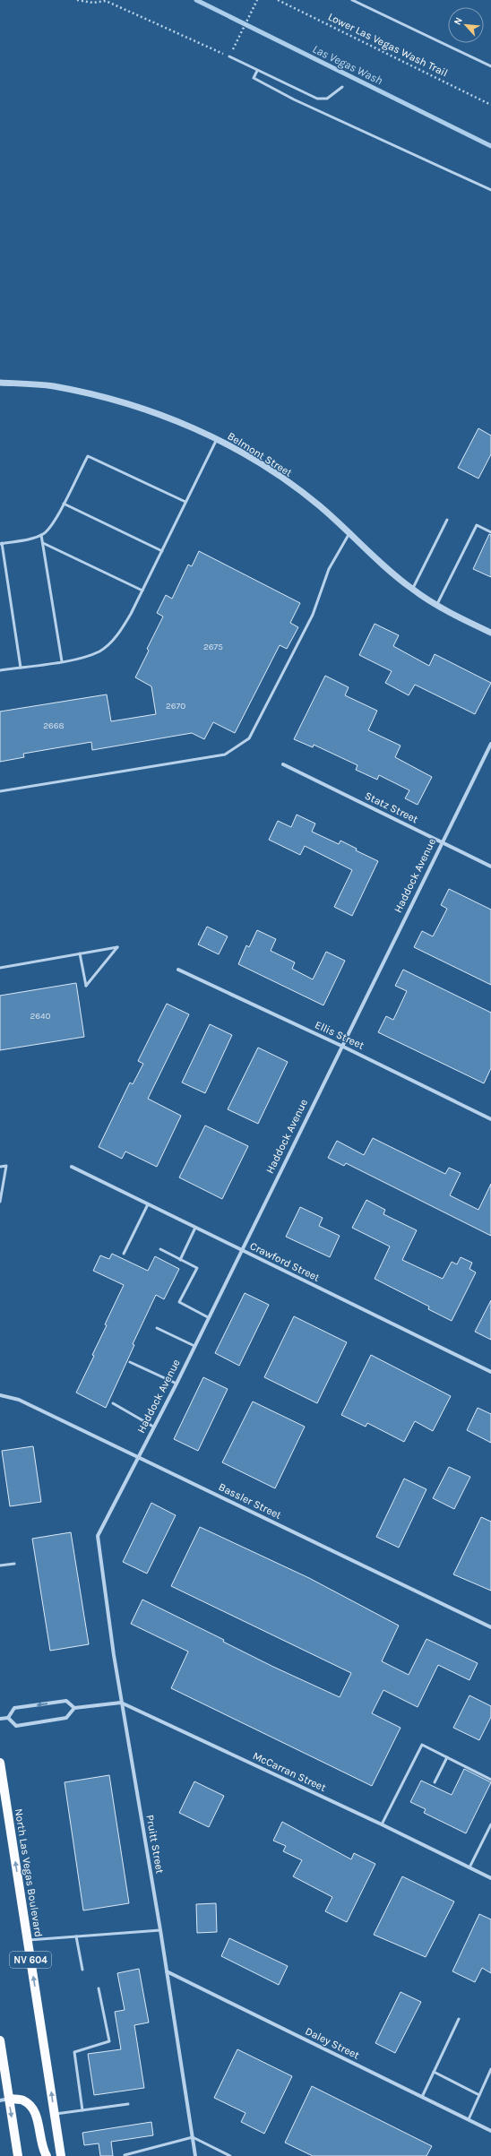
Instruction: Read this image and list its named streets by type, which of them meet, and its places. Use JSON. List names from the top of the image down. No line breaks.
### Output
{"streets":{"main road":["North Las Vegas Boulevard","NV 604"],"street":["Belmont Street","Statz Street","Haddock Avenue","Ellis Street","Crawford Street","Bassler Street","McCarran Street","Pruitt Street","Daley Street"],"path":["Lower Las Vegas Wash Trail"]},"crossings":[["Statz Street","Haddock Avenue"],["Haddock Avenue","Ellis Street"],["Haddock Avenue","Crawford Street"],["Haddock Avenue","Bassler Street"],["Haddock Avenue","Pruitt Street"],["McCarran Street","Pruitt Street"],["Pruitt Street","Daley Street"]],"one_way":["North Las Vegas Boulevard"],"water":["Las Vegas Wash"],"house_numbers":["2675","2670","2668","2640"],"north":"top left"}
